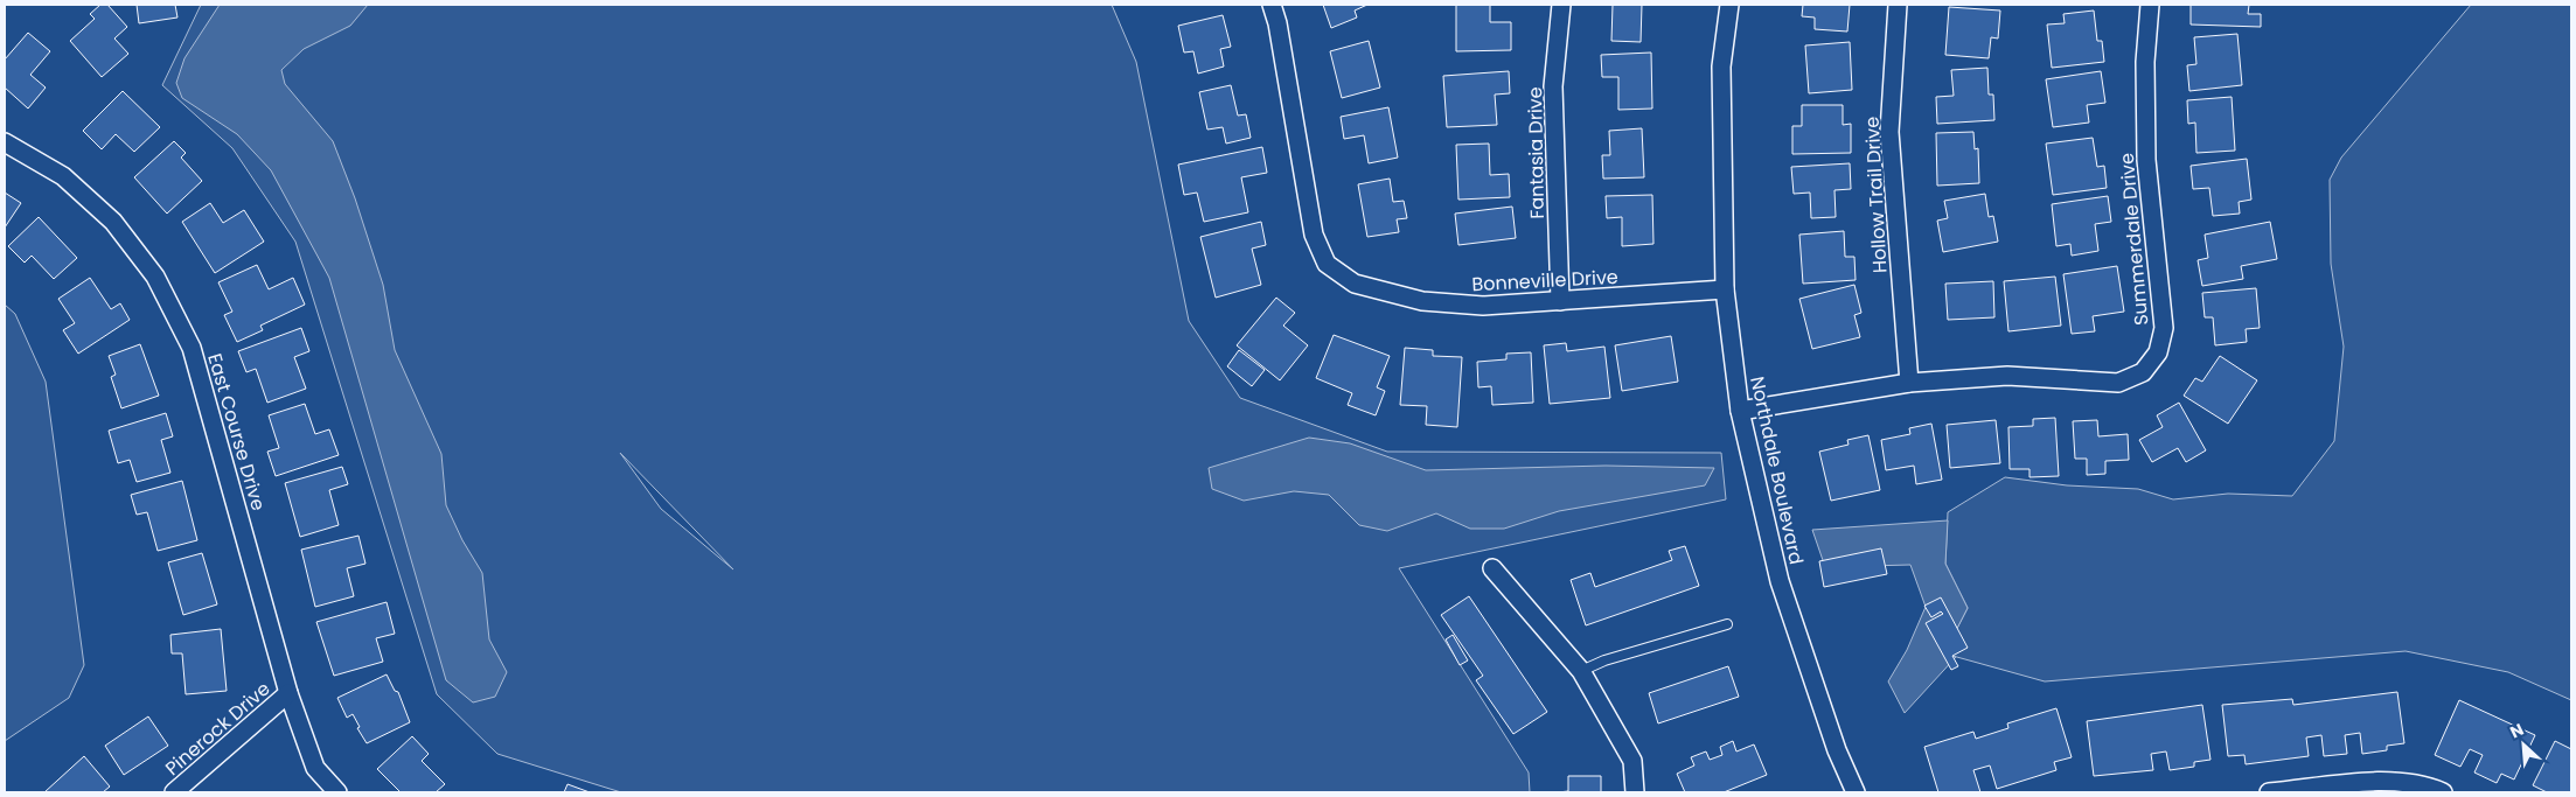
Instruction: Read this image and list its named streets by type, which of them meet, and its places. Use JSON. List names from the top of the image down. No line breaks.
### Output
{"streets":{"street":["Fantasia Drive","Hollow Trail Drive","Summerdale Drive","Bonneville Drive","East Course Drive","Northdale Boulevard","Pinerock Drive"]},"crossings":[["Fantasia Drive","Bonneville Drive"],["Hollow Trail Drive","Summerdale Drive"],["Summerdale Drive","Northdale Boulevard"],["Bonneville Drive","Northdale Boulevard"],["East Course Drive","Pinerock Drive"]],"north":"top left"}
